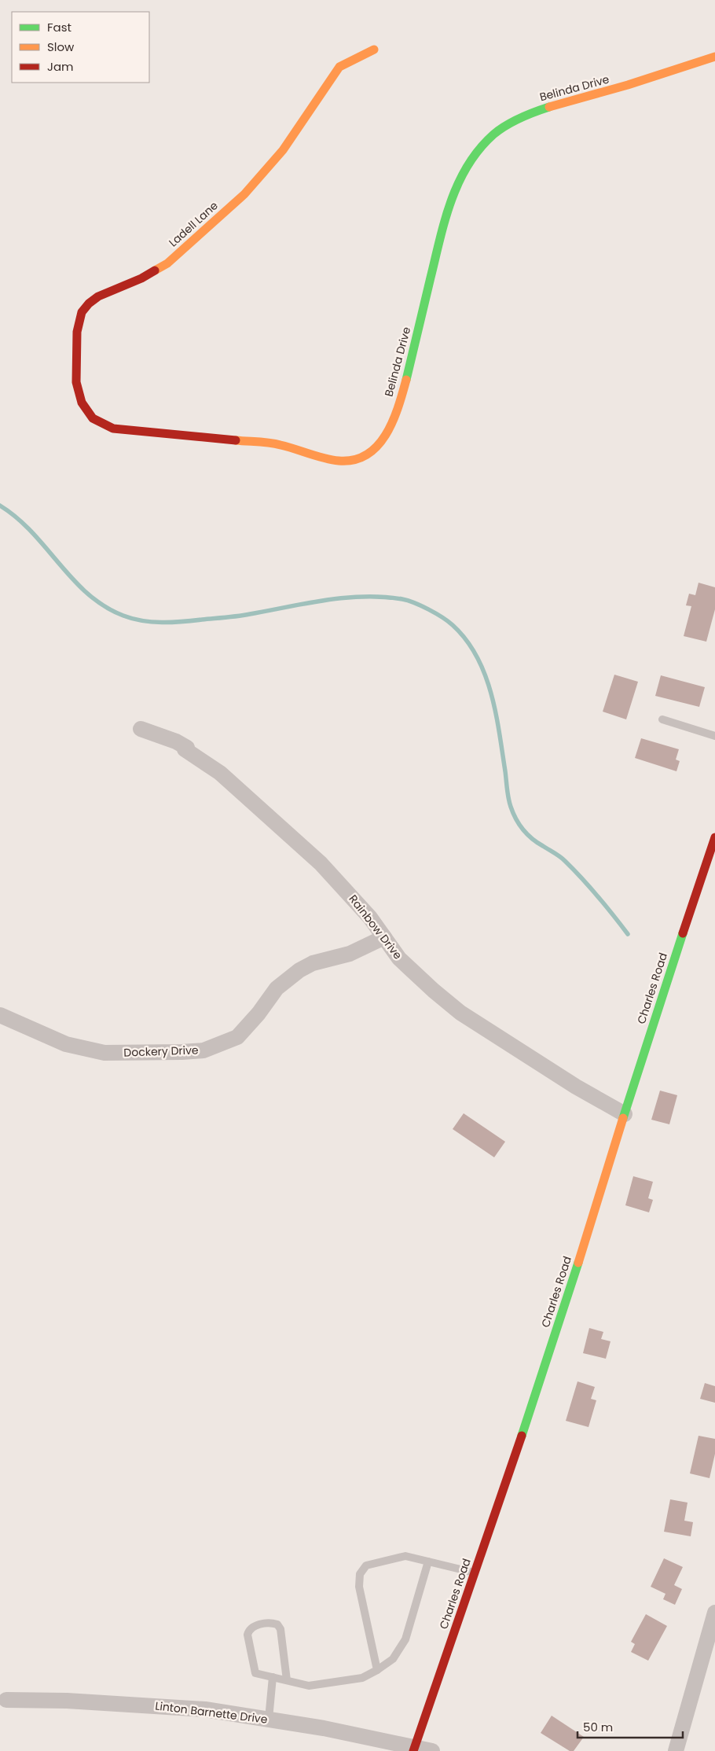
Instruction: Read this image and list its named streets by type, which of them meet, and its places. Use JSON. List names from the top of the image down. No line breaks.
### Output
{"streets":{"street":["Belinda Drive","Ladell Lane","Rainbow Drive","Charles Road","Dockery Drive","Linton Barnette Drive"]},"crossings":[["Belinda Drive","Ladell Lane"],["Rainbow Drive","Charles Road"],["Rainbow Drive","Dockery Drive"],["Charles Road","Linton Barnette Drive"]],"legend":["Fast","Slow","Jam"],"scale_bar":"50 m"}
